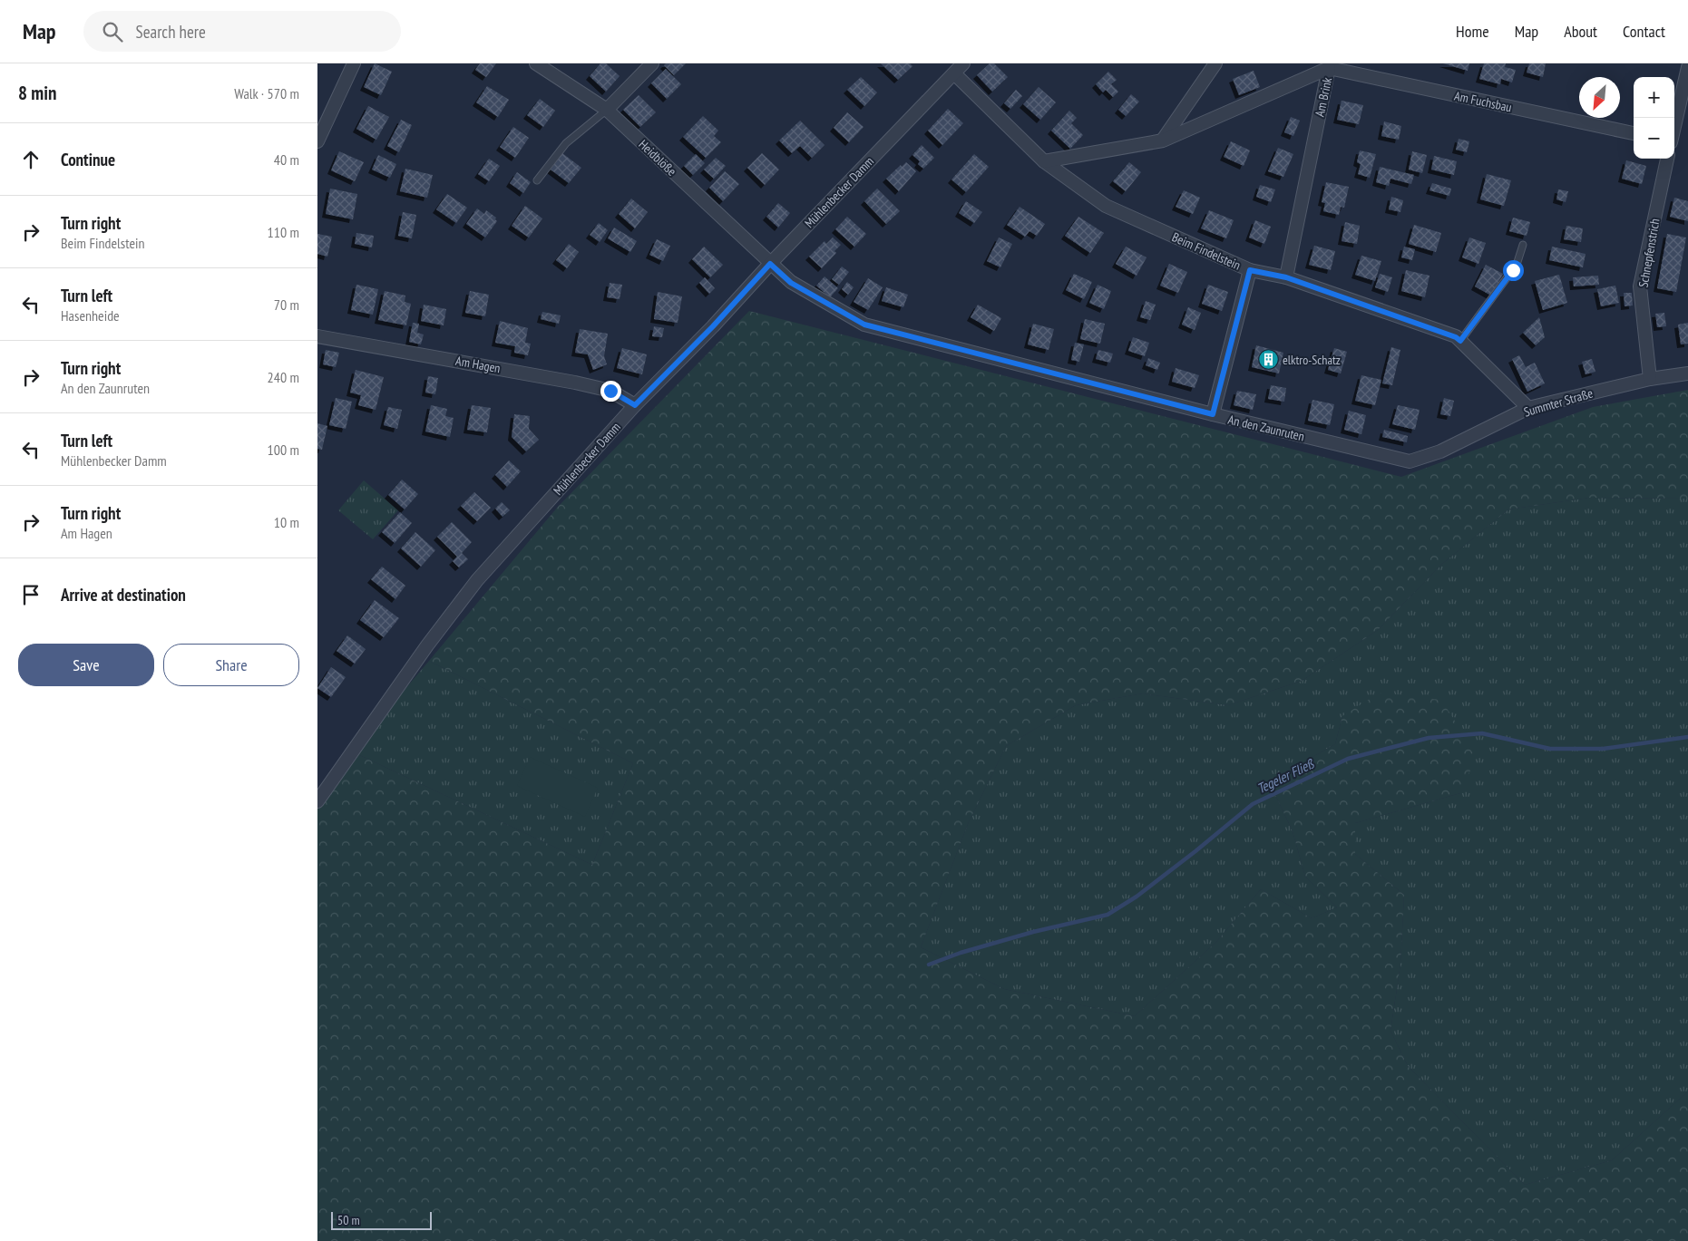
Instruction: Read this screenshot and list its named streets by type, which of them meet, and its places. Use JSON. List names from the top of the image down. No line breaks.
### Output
{"streets":{"street":["Am Brink","Am Fuchsbau","Heidblöße","Mühlenbecker Damm","Beim Findelstein","Schnepfenstrich","Am Hagen","Summter Straße","An den Zaunruten"]},"crossings":[["Am Brink","Am Fuchsbau"],["Am Brink","Beim Findelstein"],["Heidblöße","Mühlenbecker Damm"],["Heidblöße","An den Zaunruten"],["Mühlenbecker Damm","Beim Findelstein"],["Mühlenbecker Damm","Am Hagen"],["Mühlenbecker Damm","An den Zaunruten"],["Beim Findelstein","Summter Straße"],["Schnepfenstrich","Summter Straße"],["Summter Straße","An den Zaunruten"]],"water":["Tegeler Fließ"],"places":{"building":["elktro-Schatz"]},"scale_bar":"50 m","north":"bottom left","page":{"header":"Map","search":"Search here","nav":["Home","Map","About","Contact"],"heading":["8 min","Walk · 570 m"],"map_buttons":["+","−"],"list":[["Continue","40 m"],["Turn right","Beim Findelstein","110 m"],["Turn left","Hasenheide","70 m"],["Turn right","An den Zaunruten","240 m"],["Turn left","Mühlenbecker Damm","100 m"],["Turn right","Am Hagen","10 m"],"Arrive at destination"],"buttons":["Save","Share"],"scale":"50 m"}}
